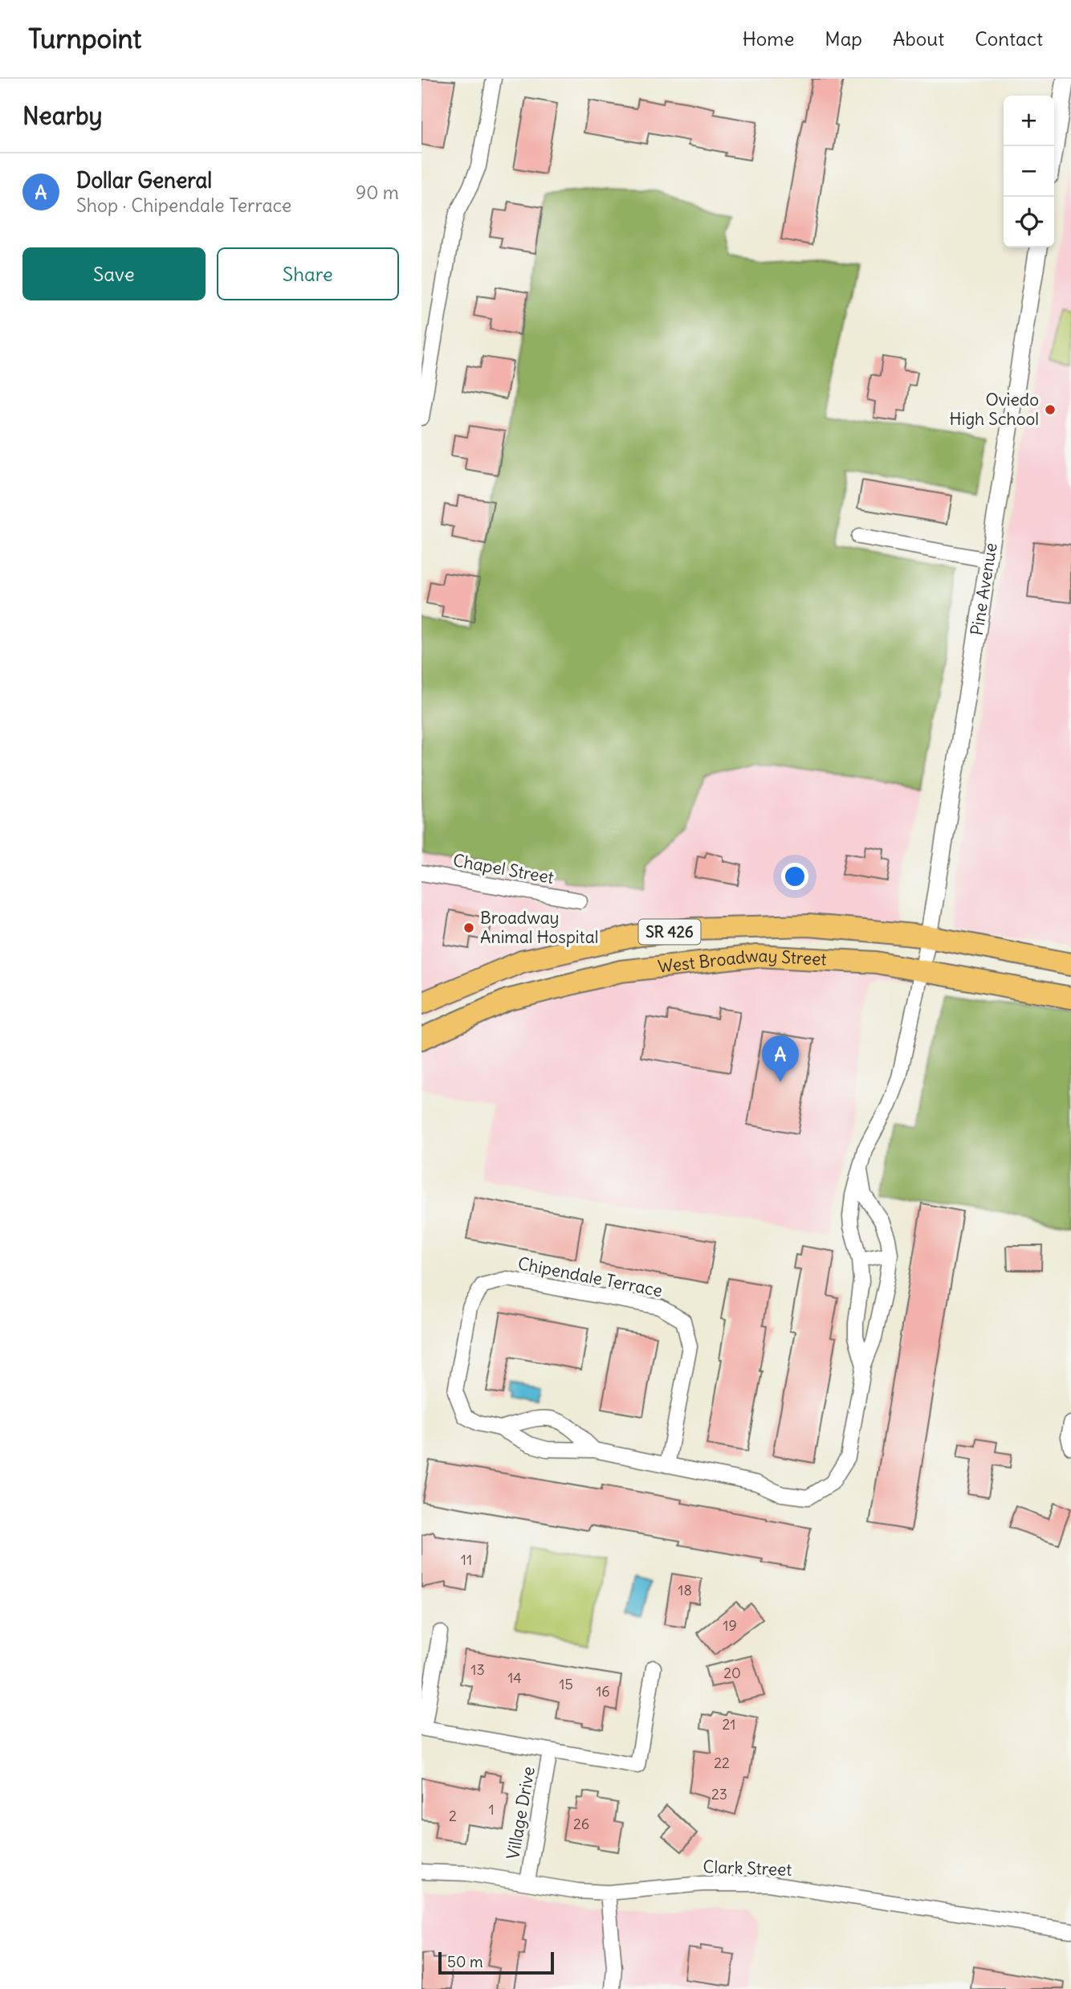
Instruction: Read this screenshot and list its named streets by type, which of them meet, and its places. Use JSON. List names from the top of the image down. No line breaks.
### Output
{"streets":{"main road":["SR 426","West Broadway Street"],"street":["Pine Avenue","Chapel Street","Chipendale Terrace","Village Drive","Clark Street"]},"crossings":[["Pine Avenue","West Broadway Street"],["Pine Avenue","Chipendale Terrace"],["West Broadway Street","Chipendale Terrace"],["Village Drive","Clark Street"]],"places":["Oviedo High School","Broadway Animal Hospital"],"house_numbers":["11","18","19","13","20","14","15","16","21","22","23","1","2","26"],"scale_bar":"50 m","page":{"header":"Turnpoint","nav":["Home","Map","About","Contact"],"heading":"Nearby","map_buttons":["+","−"],"list":[{"mark":"A","name":"Dollar General","note":"Shop · Chipendale Terrace","value":"90 m"}],"buttons":["Save","Share"],"pins":"A","scale":"50 m"}}
